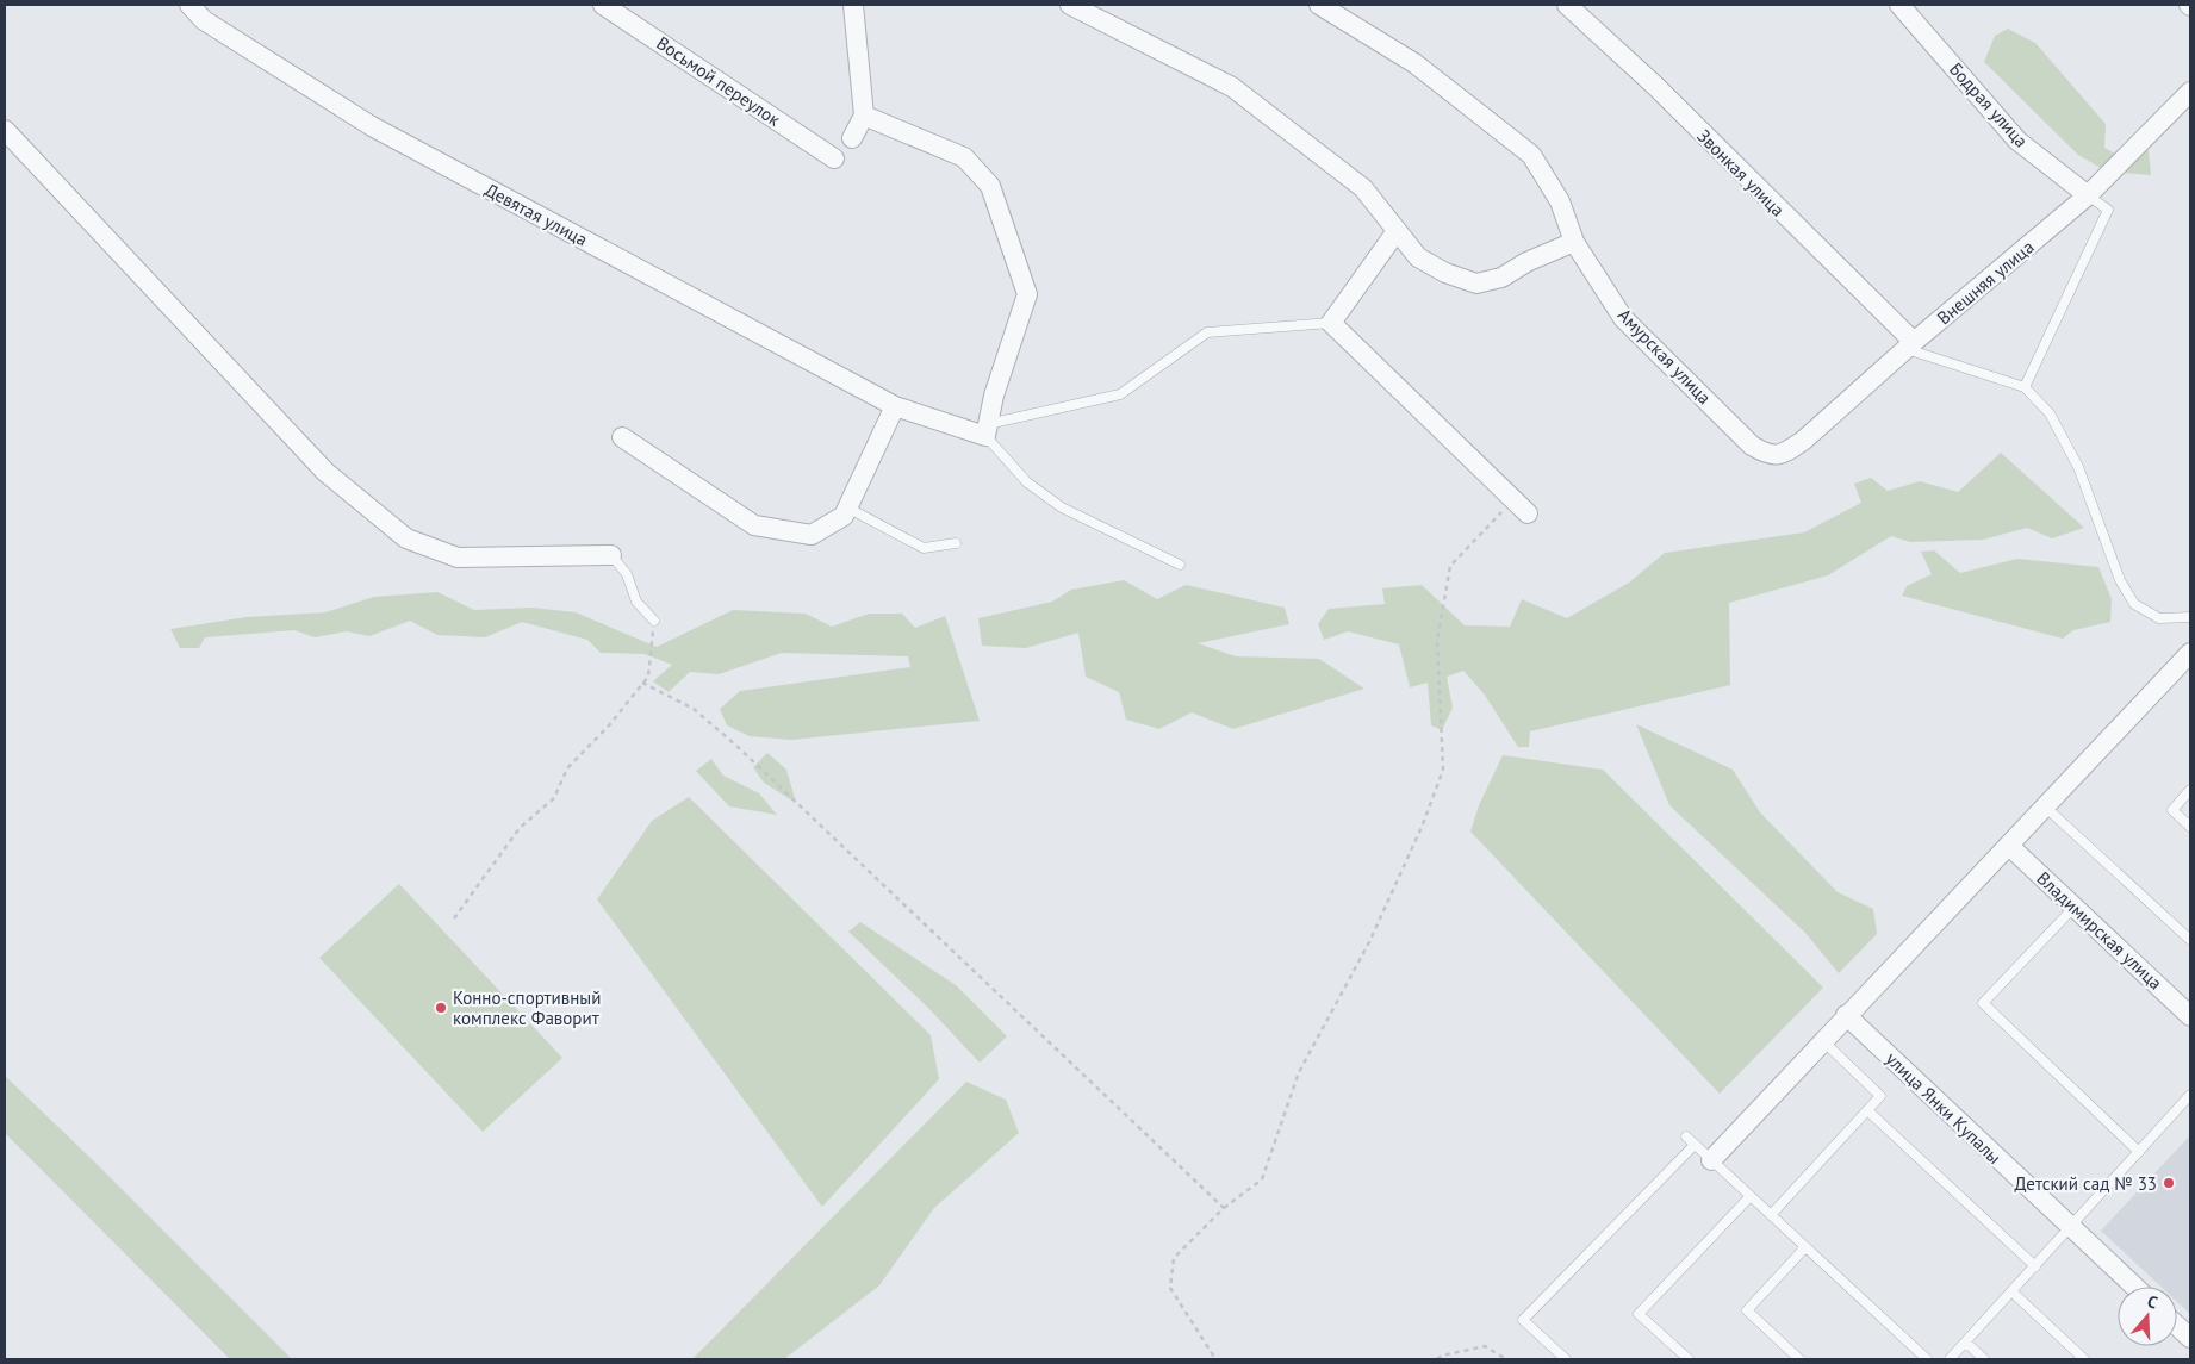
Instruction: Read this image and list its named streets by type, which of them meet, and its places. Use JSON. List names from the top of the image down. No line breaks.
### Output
{"streets":{"street":["Восьмой переулок","Бодрая улица","Звонкая улица","Девятая улица","Внешняя улица","Амурская улица","Владимирская улица","улица Янки Купалы"]},"crossings":[["Бодрая улица","Внешняя улица"],["Звонкая улица","Внешняя улица"],["Внешняя улица","Амурская улица"]],"places":["Конно-спортивный комплекс Фаворит","Детский сад № 33"],"north":"top"}
